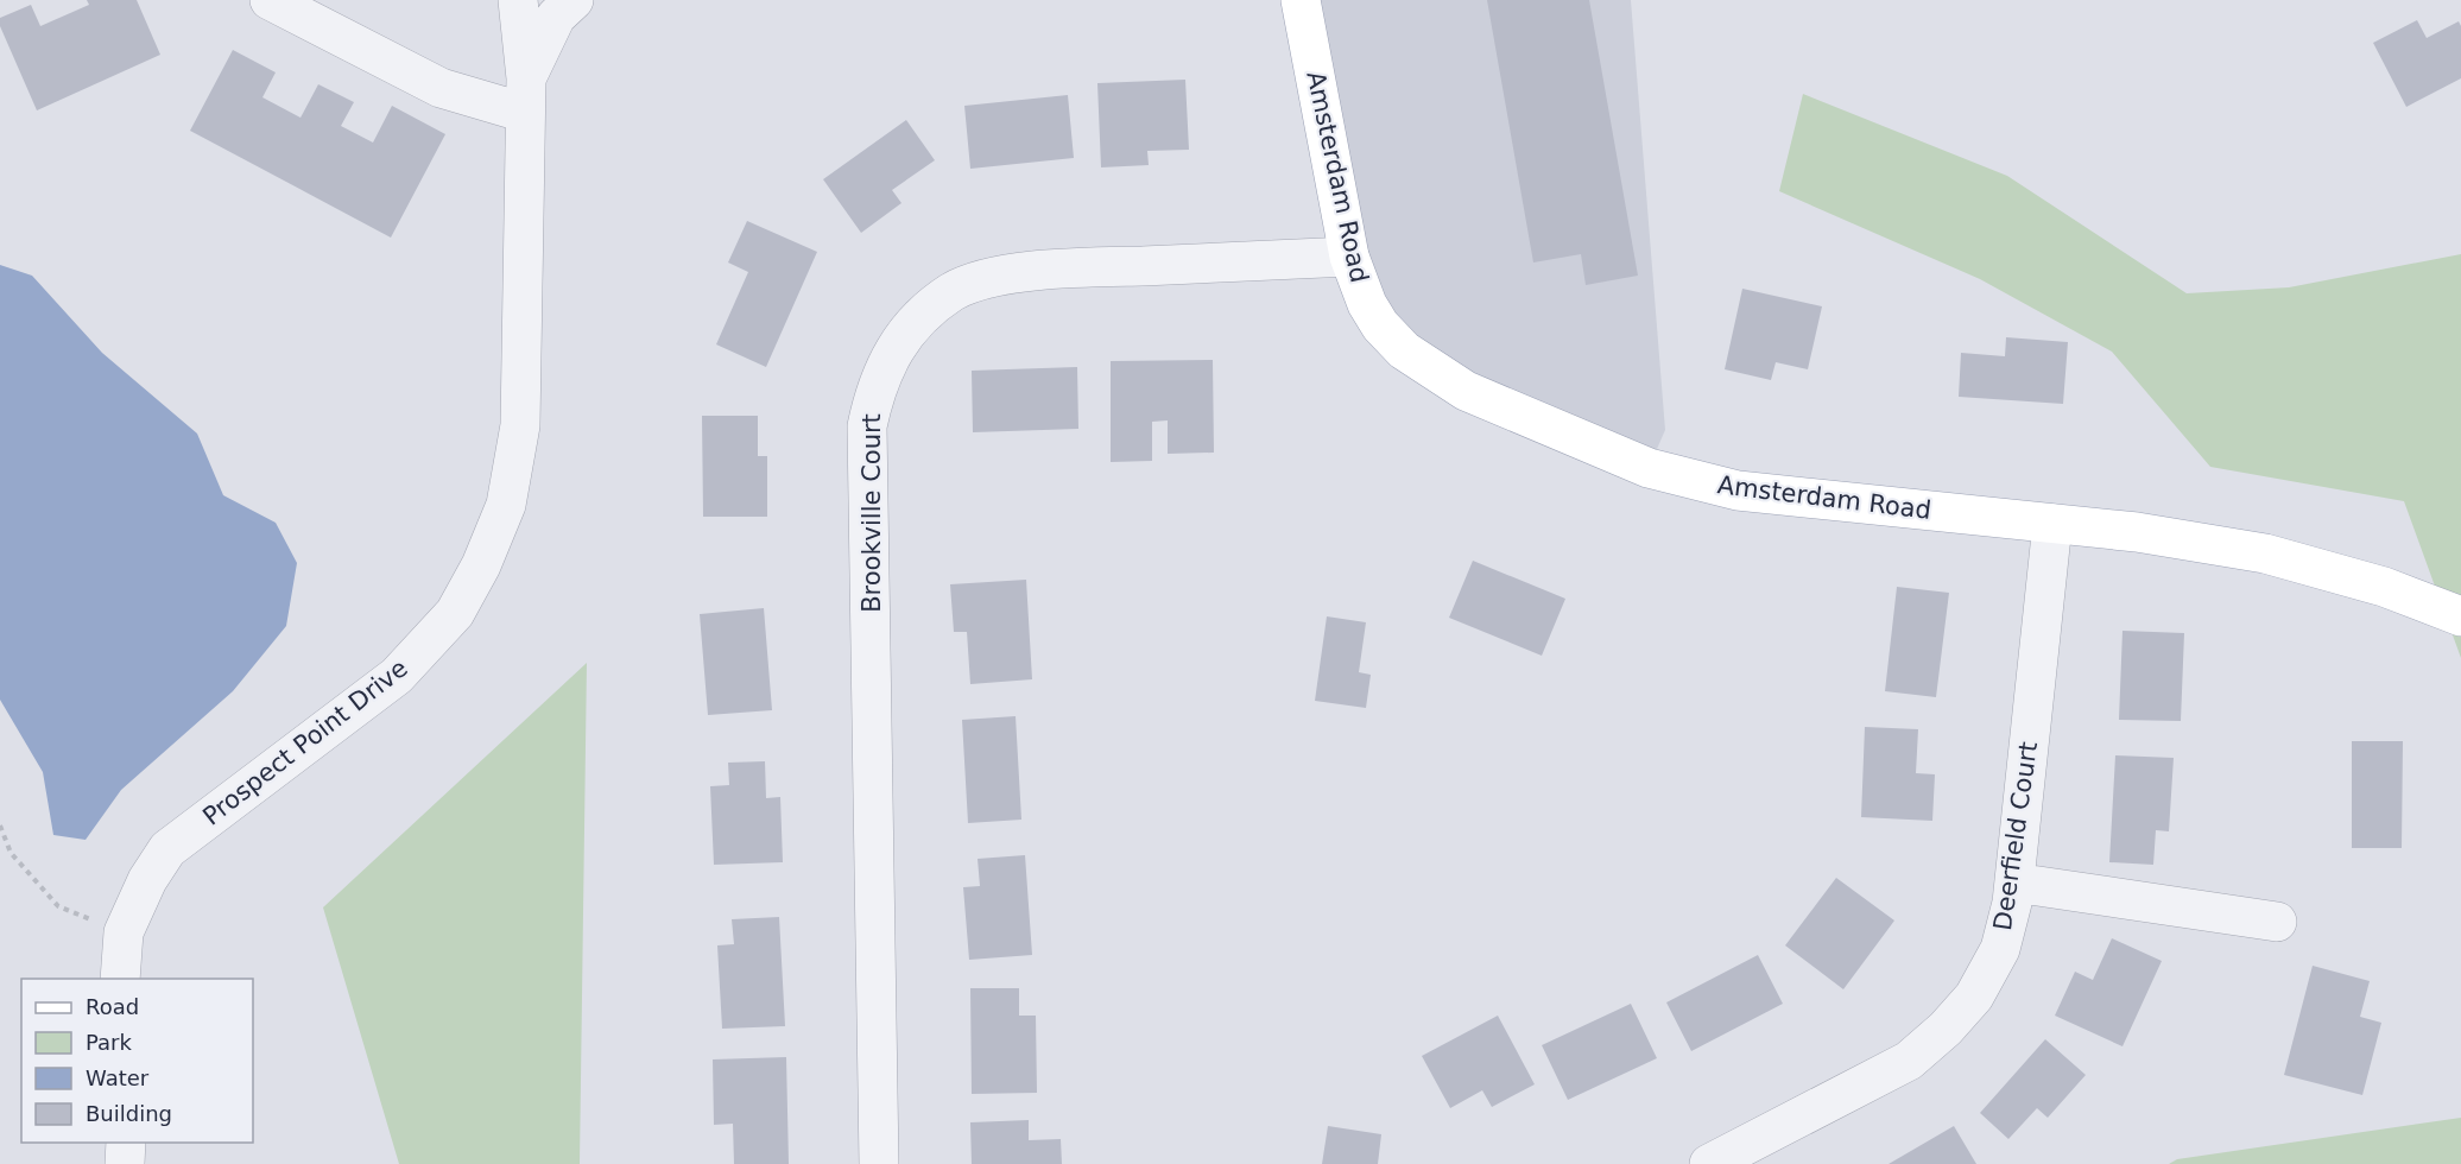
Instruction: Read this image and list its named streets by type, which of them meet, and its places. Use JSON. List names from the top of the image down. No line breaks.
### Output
{"streets":{"main road":["Amsterdam Road"],"street":["Brookville Court","Prospect Point Drive","Deerfield Court"]},"crossings":[["Amsterdam Road","Brookville Court"],["Amsterdam Road","Deerfield Court"]],"legend":["Road","Park","Water","Building"]}
